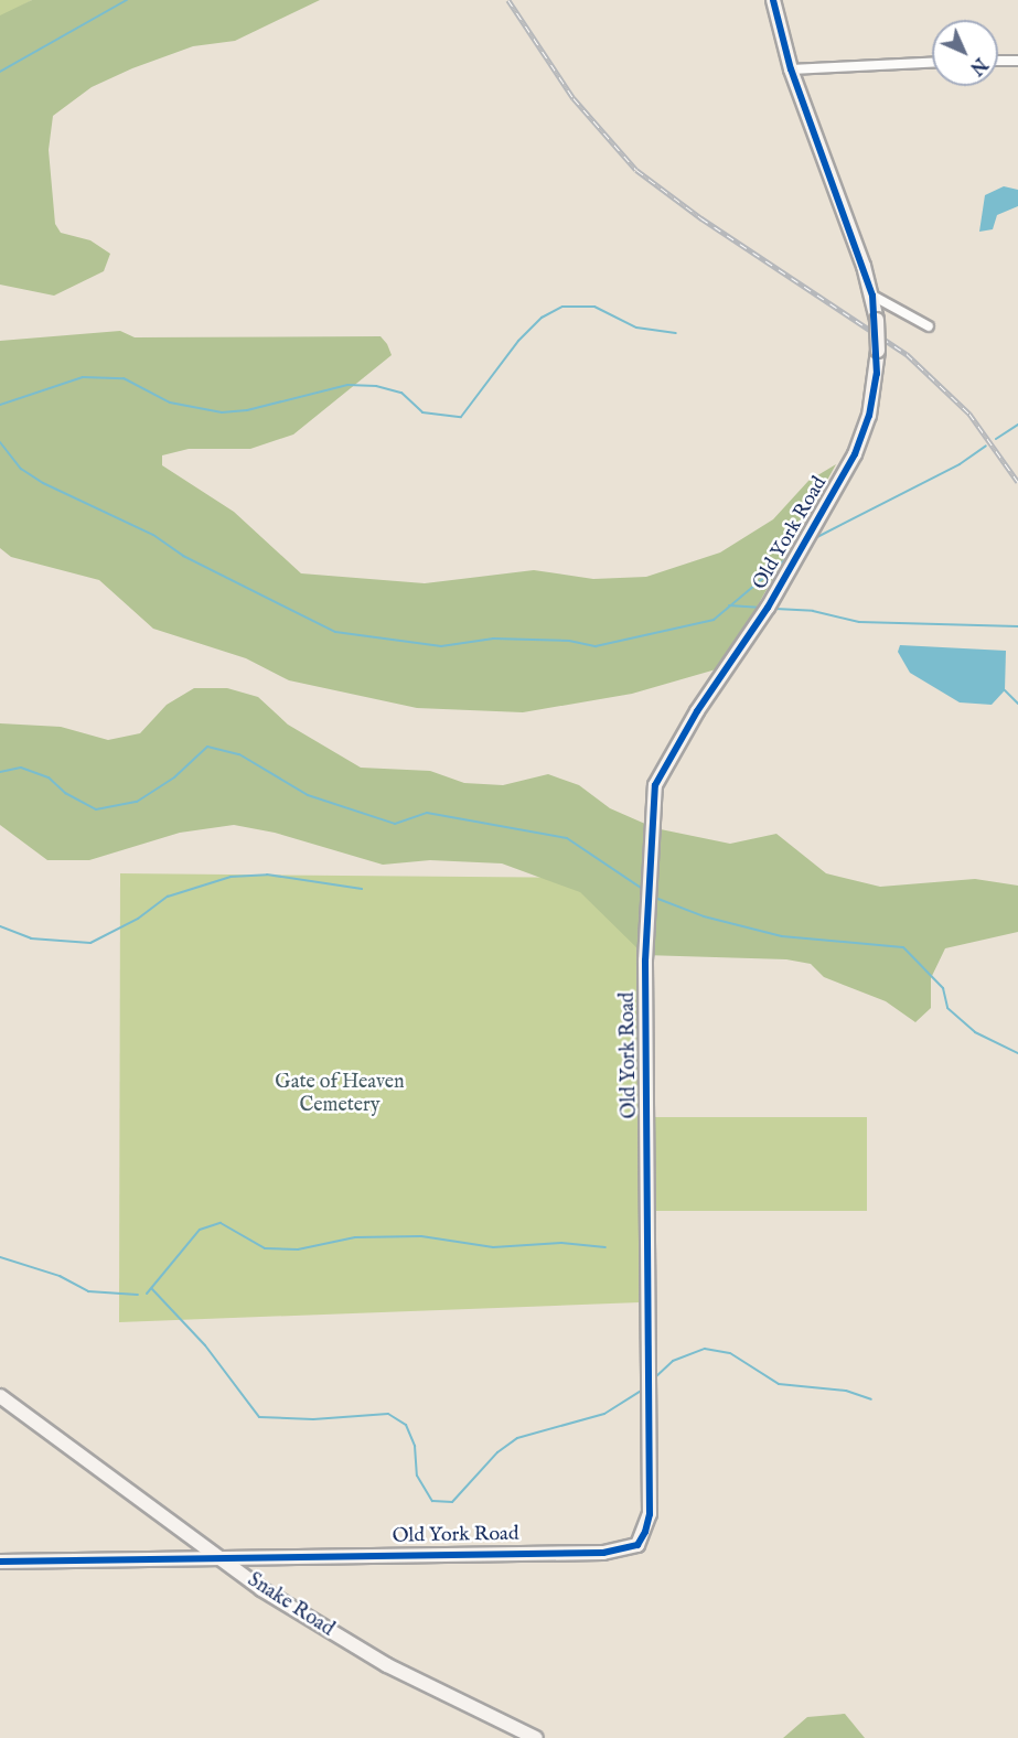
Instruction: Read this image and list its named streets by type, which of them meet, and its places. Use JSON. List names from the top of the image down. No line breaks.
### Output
{"streets":{"street":["Old York Road","Snake Road"]},"crossings":[["Old York Road","Snake Road"]],"parks":["Gate of Heaven Cemetery"],"north":"bottom right"}
